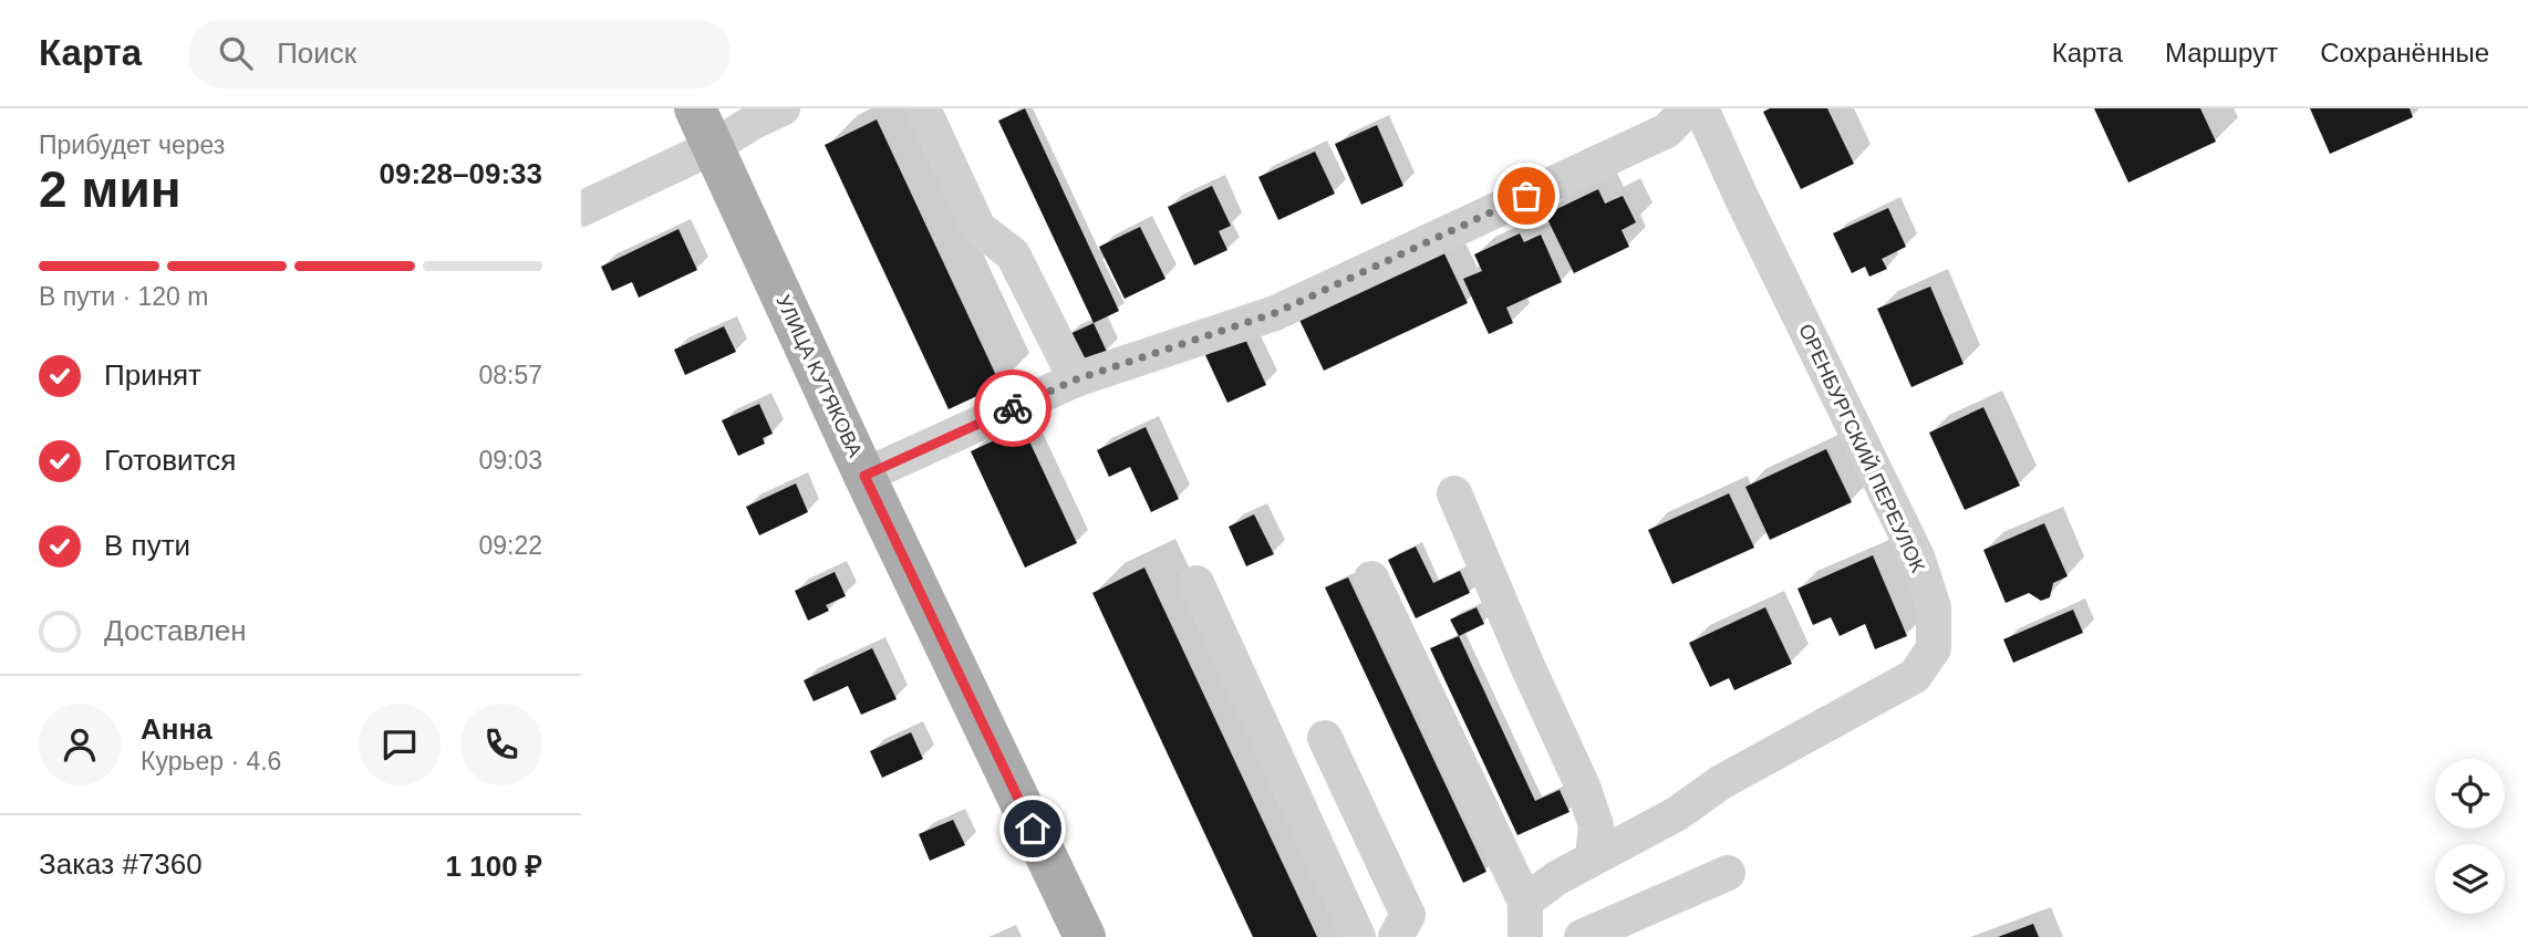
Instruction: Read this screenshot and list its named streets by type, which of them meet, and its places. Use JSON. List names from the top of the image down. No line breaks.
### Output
{"streets":{"main road":["УЛИЦА КУТЯКОВА"],"street":["ОРЕНБУРГСКИЙ ПЕРЕУЛОК"]},"page":{"header":"Карта","search":"Поиск","nav":["Карта","Маршрут","Сохранённые"],"heading":["2 мин","Прибудет через","09:28–09:33"],"panel":["Анна","Курьер · 4.6","Заказ #7360","1 100 ₽"],"bar":"В пути · 120 m","list":[["Принят","08:57"],["Готовится","09:03"],["В пути","09:22"],"Доставлен"]}}
